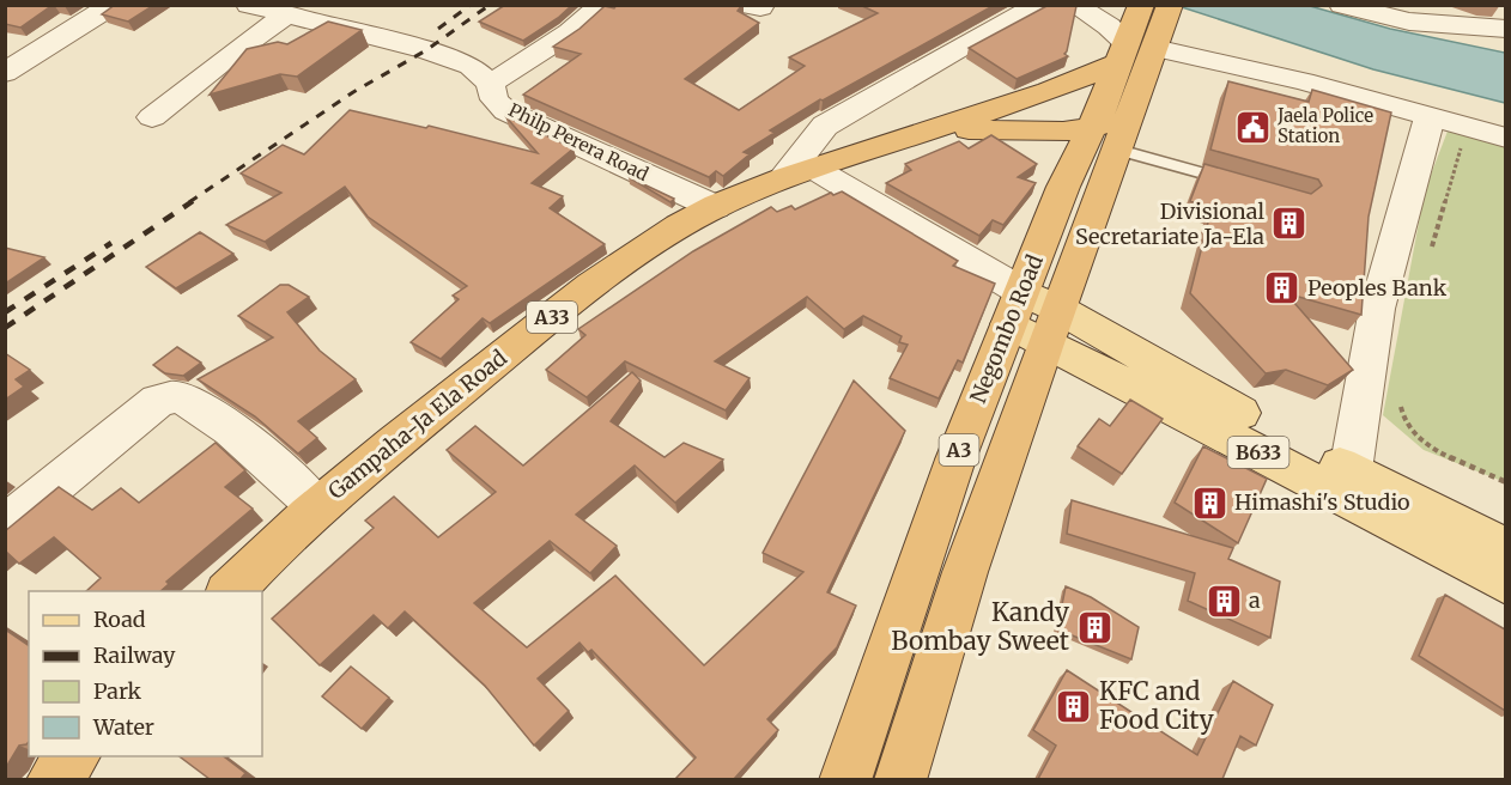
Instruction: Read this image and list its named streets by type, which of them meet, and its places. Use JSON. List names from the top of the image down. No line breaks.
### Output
{"streets":{"highway":["A33","Negombo Road","Gampaha-Ja Ela Road","A3"],"main road":["B633"],"street":["Philp Perera Road"]},"crossings":[["Philp Perera Road","Gampaha-Ja Ela Road"],["Negombo Road","Gampaha-Ja Ela Road"],["Negombo Road","B633"]],"places":{"public building":["Jaela Police Station"],"building":["Divisional Secretariate Ja-Ela","Peoples Bank","Himashi's Studio","a","Kandy Bombay Sweet","KFC and Food City"]},"legend":["Road","Railway","Park","Water"]}
